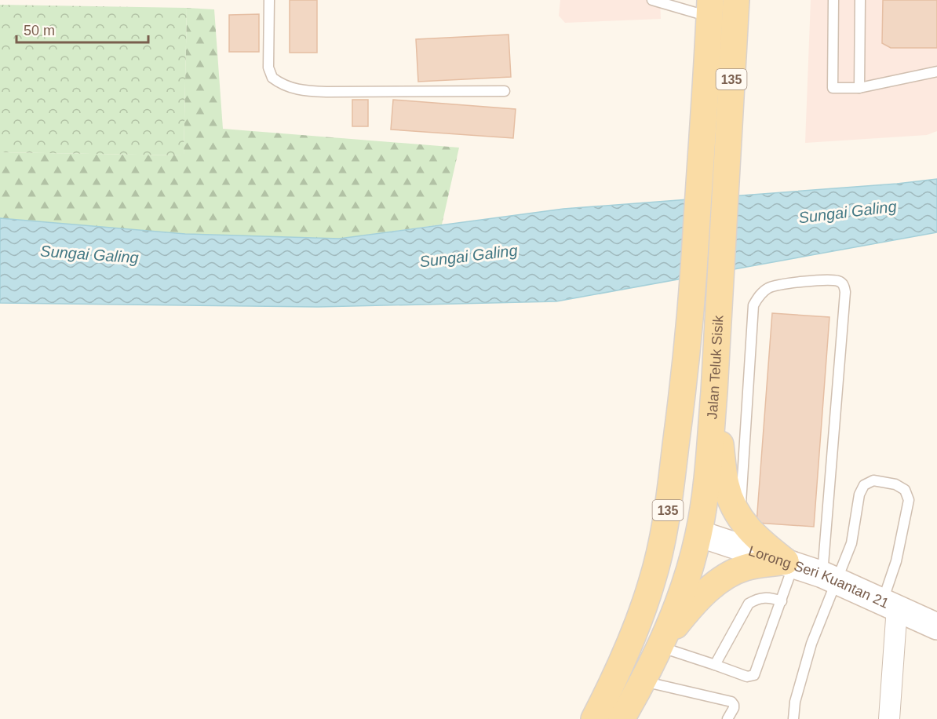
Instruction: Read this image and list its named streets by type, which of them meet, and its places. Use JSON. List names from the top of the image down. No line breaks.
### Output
{"streets":{"main road":["135","Jalan Teluk Sisik"],"street":["Lorong Seri Kuantan 21"]},"crossings":[["Jalan Teluk Sisik","Lorong Seri Kuantan 21"]],"water":["Sungai Galing"],"scale_bar":"50 m"}
